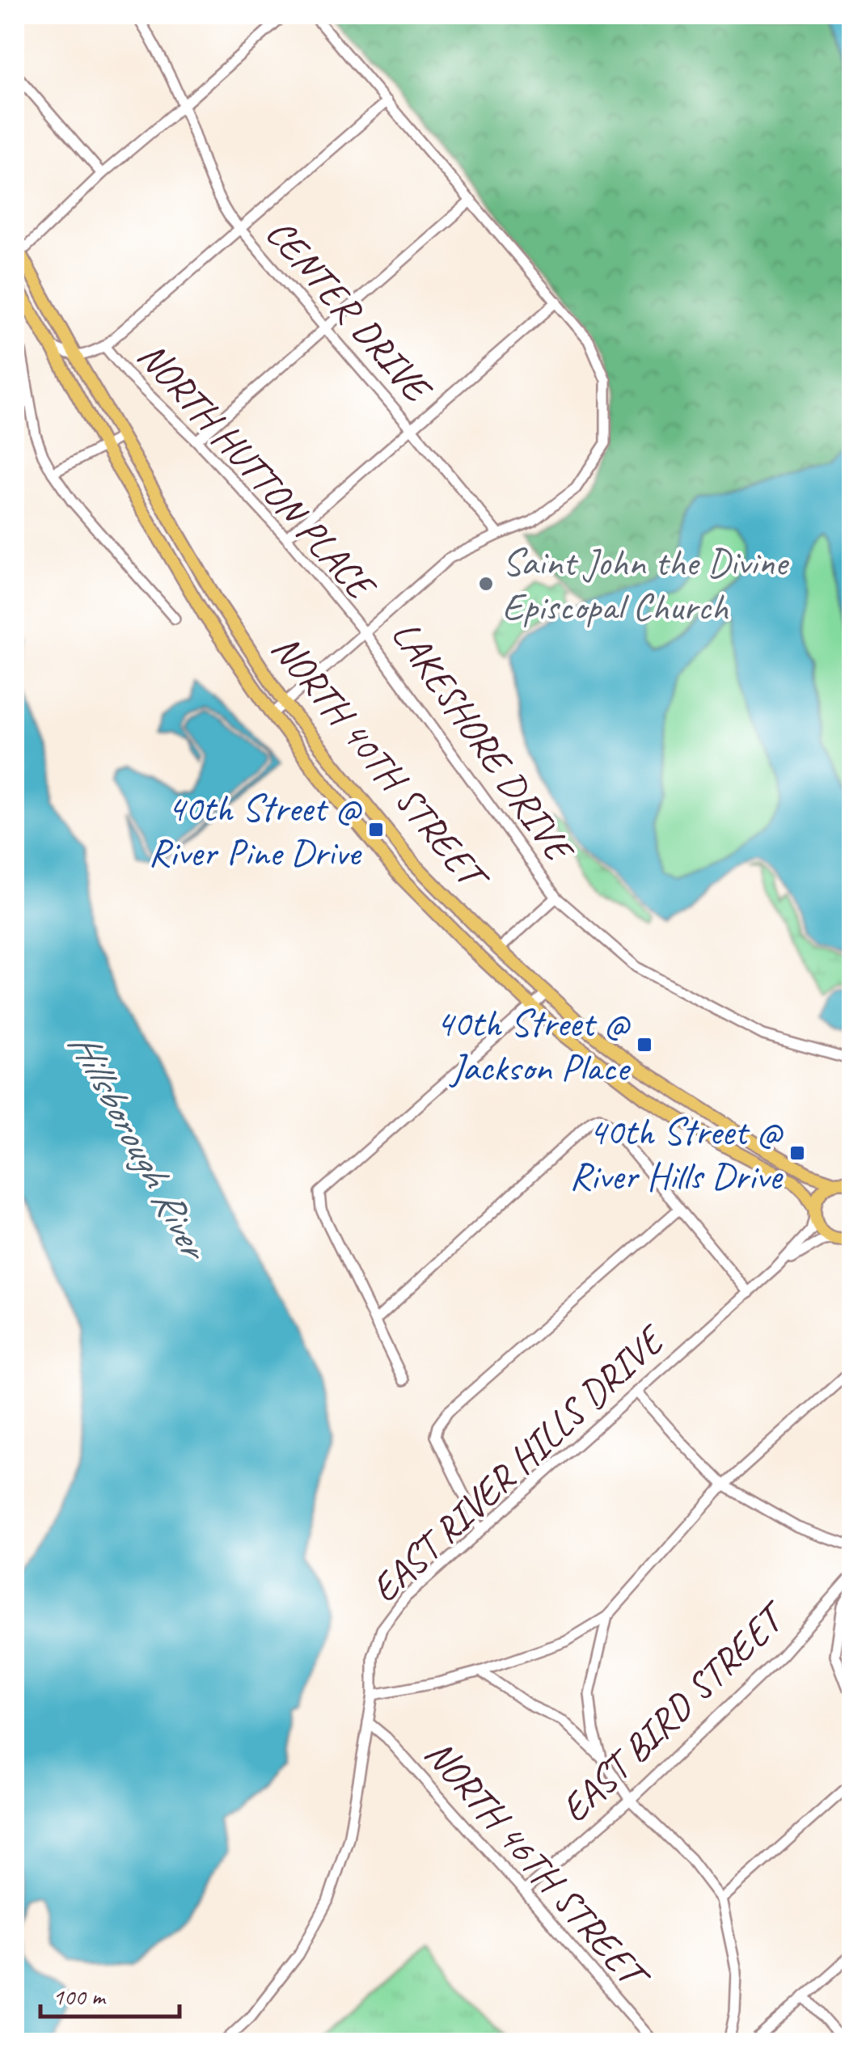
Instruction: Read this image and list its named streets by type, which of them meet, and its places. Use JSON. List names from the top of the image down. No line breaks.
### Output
{"streets":{"main road":["NORTH 40TH STREET"],"street":["CENTER DRIVE","NORTH HUTTON PLACE","LAKESHORE DRIVE","EAST RIVER HILLS DRIVE","EAST BIRD STREET","NORTH 46TH STREET"]},"crossings":[["CENTER DRIVE","LAKESHORE DRIVE"],["NORTH HUTTON PLACE","LAKESHORE DRIVE"],["NORTH 40TH STREET","EAST RIVER HILLS DRIVE"],["EAST RIVER HILLS DRIVE","NORTH 46TH STREET"],["EAST BIRD STREET","NORTH 46TH STREET"]],"water":["Hillsborough River"],"places":{"other":["Saint John the Divine Episcopal Church"],"transit":["40th Street @ River Pine Drive","40th Street @ Jackson Place","40th Street @ River Hills Drive"]},"scale_bar":"100 m"}
